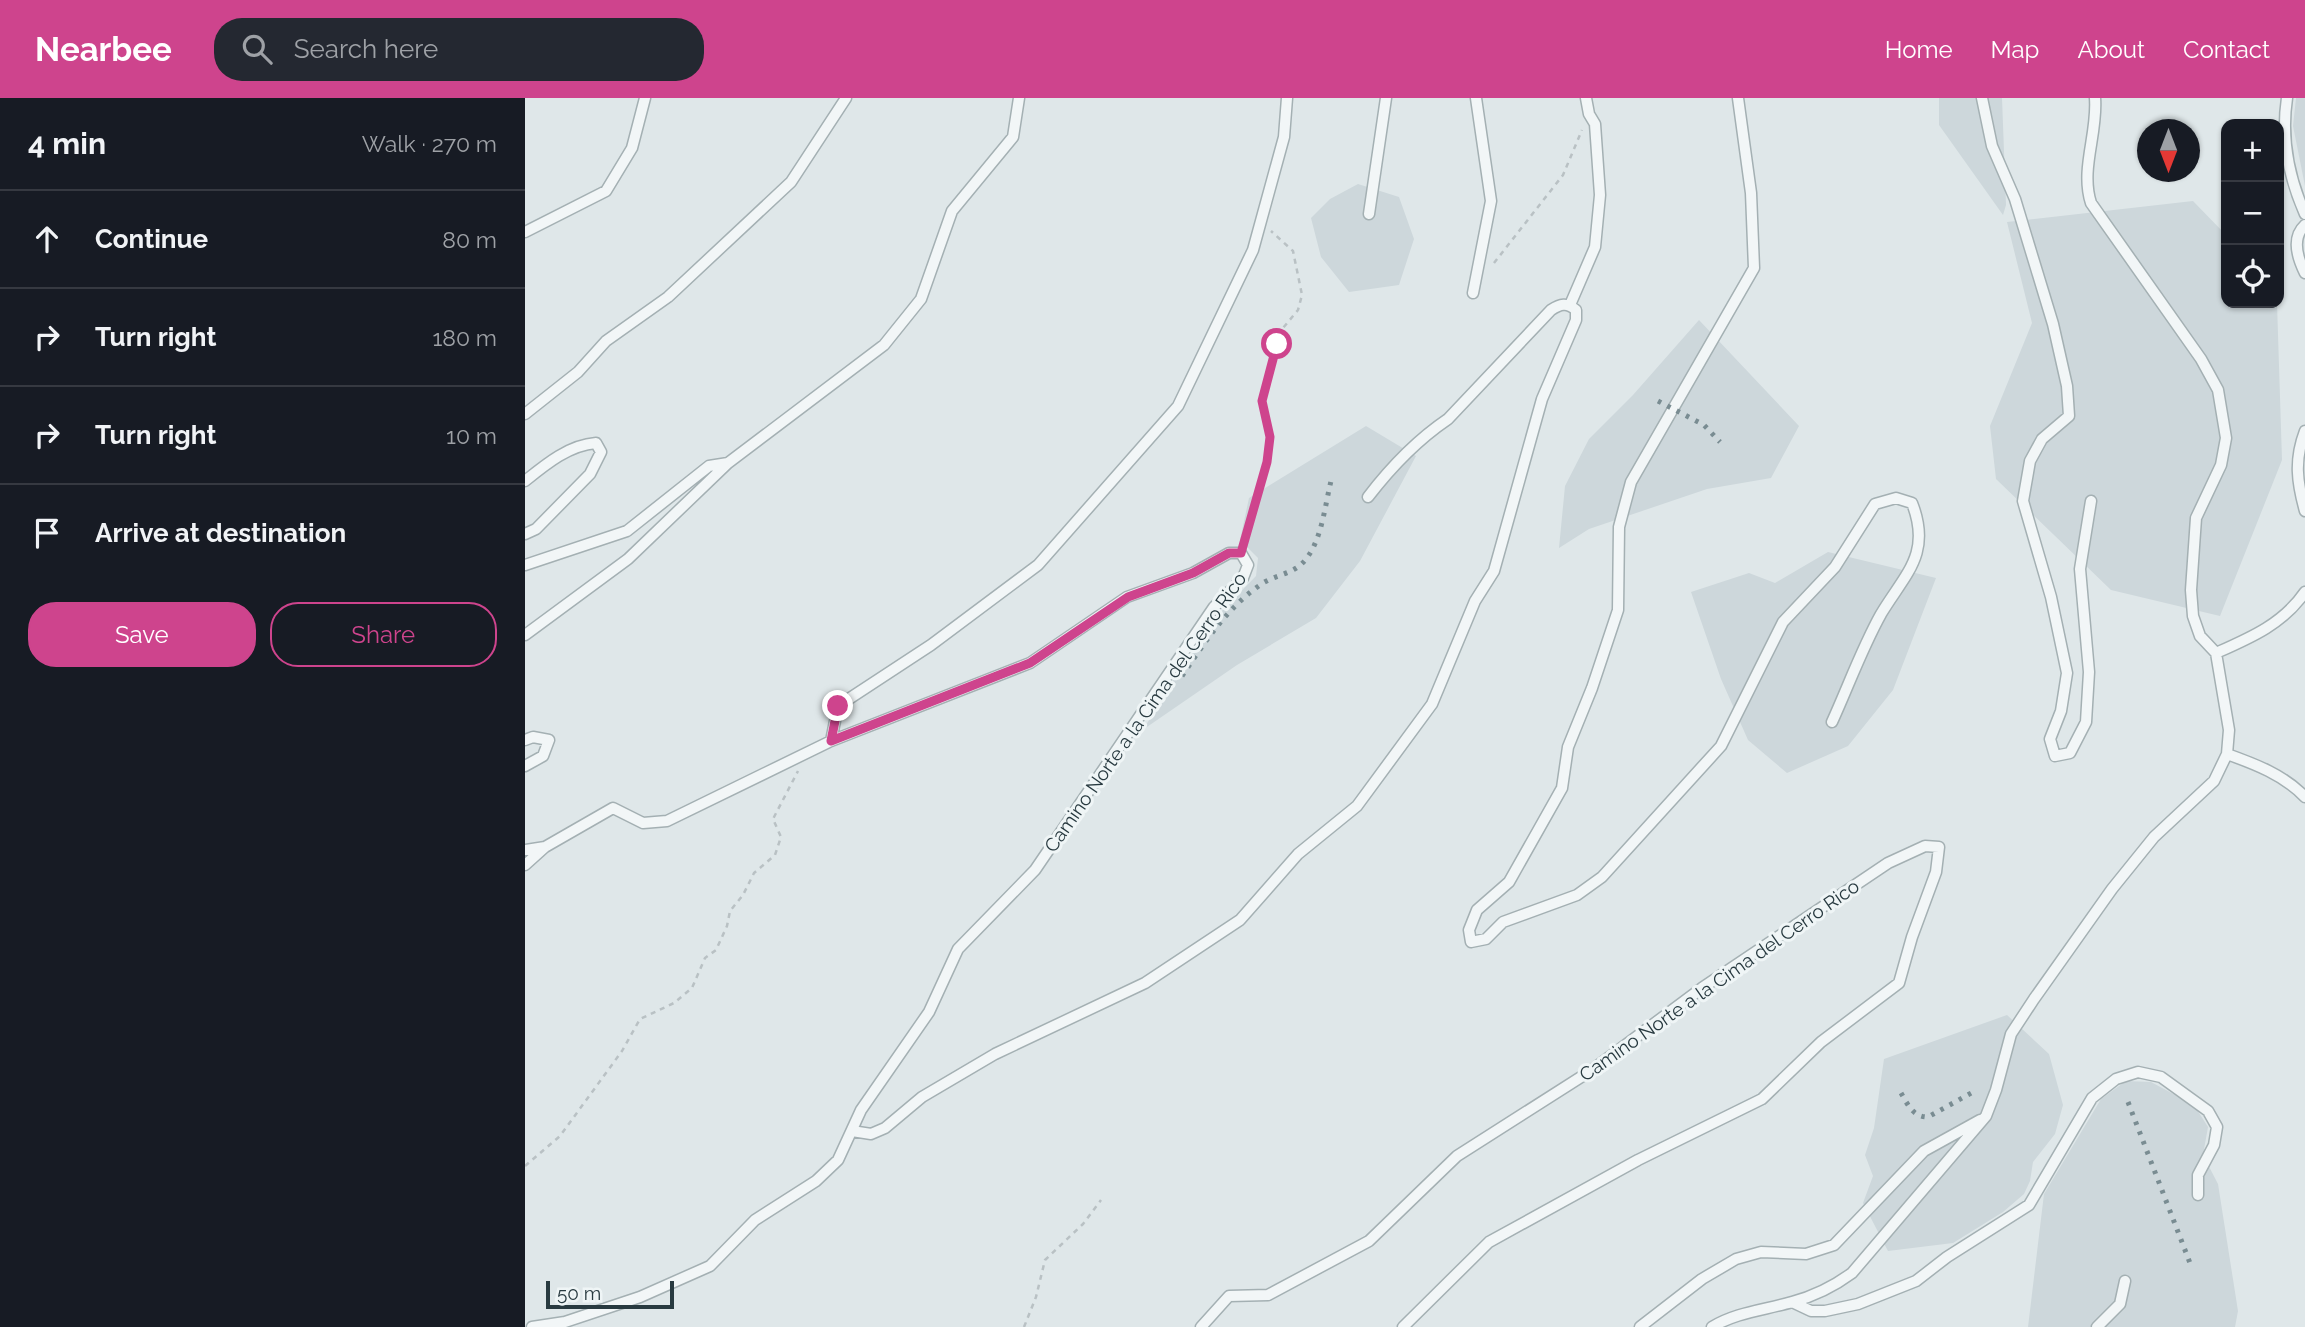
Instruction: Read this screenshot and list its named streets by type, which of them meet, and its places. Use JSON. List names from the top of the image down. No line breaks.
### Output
{"streets":{"lane":["Camino Norte a la Cima del Cerro Rico"]},"scale_bar":"50 m","north":"bottom","page":{"header":"Nearbee","search":"Search here","nav":["Home","Map","About","Contact"],"heading":["4 min","Walk · 270 m"],"map_buttons":["+","−"],"list":[["Continue","80 m"],["Turn right","180 m"],["Turn right","10 m"],"Arrive at destination"],"buttons":["Save","Share"],"scale":"50 m"}}
